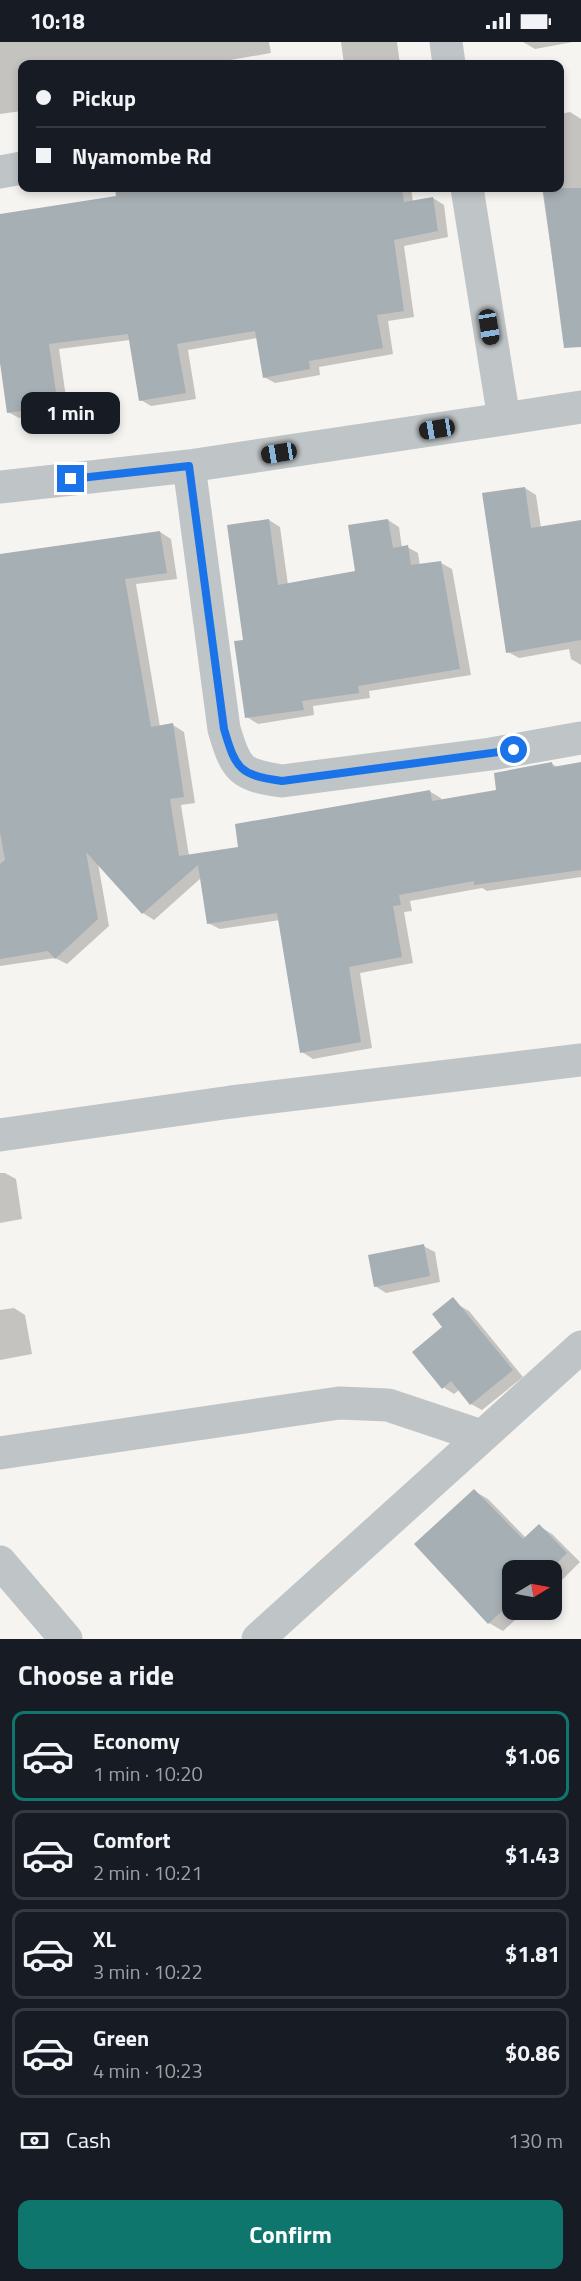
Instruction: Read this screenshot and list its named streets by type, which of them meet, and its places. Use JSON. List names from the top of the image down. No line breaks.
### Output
{"north":"right","page":{"status":"10:18","banner":["Pickup","Nyamombe Rd"],"bubble":"1 min","heading":"Choose a ride","list":[{"name":"Economy","note":"1 min · 10:20","value":"$1.06"},{"name":"Comfort","note":"2 min · 10:21","value":"$1.43"},{"name":"XL","note":"3 min · 10:22","value":"$1.81"},{"name":"Green","note":"4 min · 10:23","value":"$0.86"}],"pay":["Cash","130 m"],"buttons":"Confirm"}}
